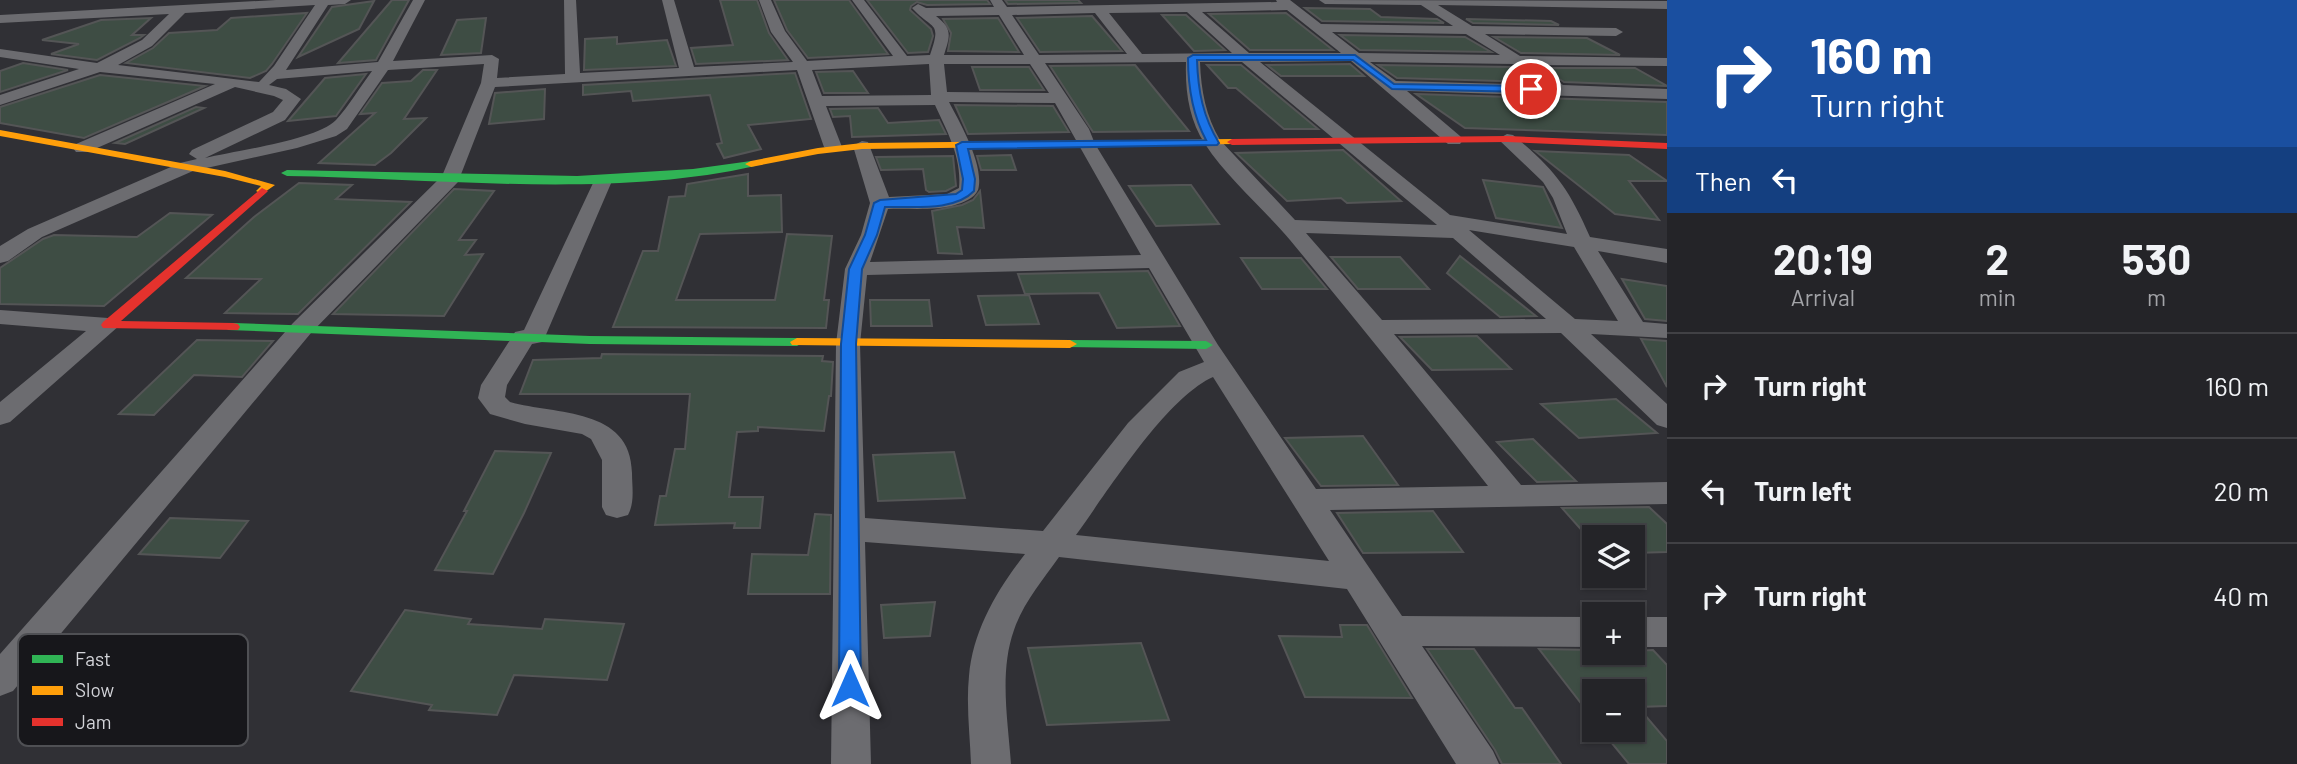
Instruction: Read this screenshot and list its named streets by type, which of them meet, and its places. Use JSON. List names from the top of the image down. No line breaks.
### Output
{"legend":["Fast","Slow","Jam"],"page":{"turn":["160 m","Turn right"],"then":"Then","eta":["20:19","Arrival","2","min","530","m"],"list":[{"name":"Turn right","value":"160 m"},{"name":"Turn left","value":"20 m"},{"name":"Turn right","value":"40 m"}],"map_buttons":["+","−"]}}
